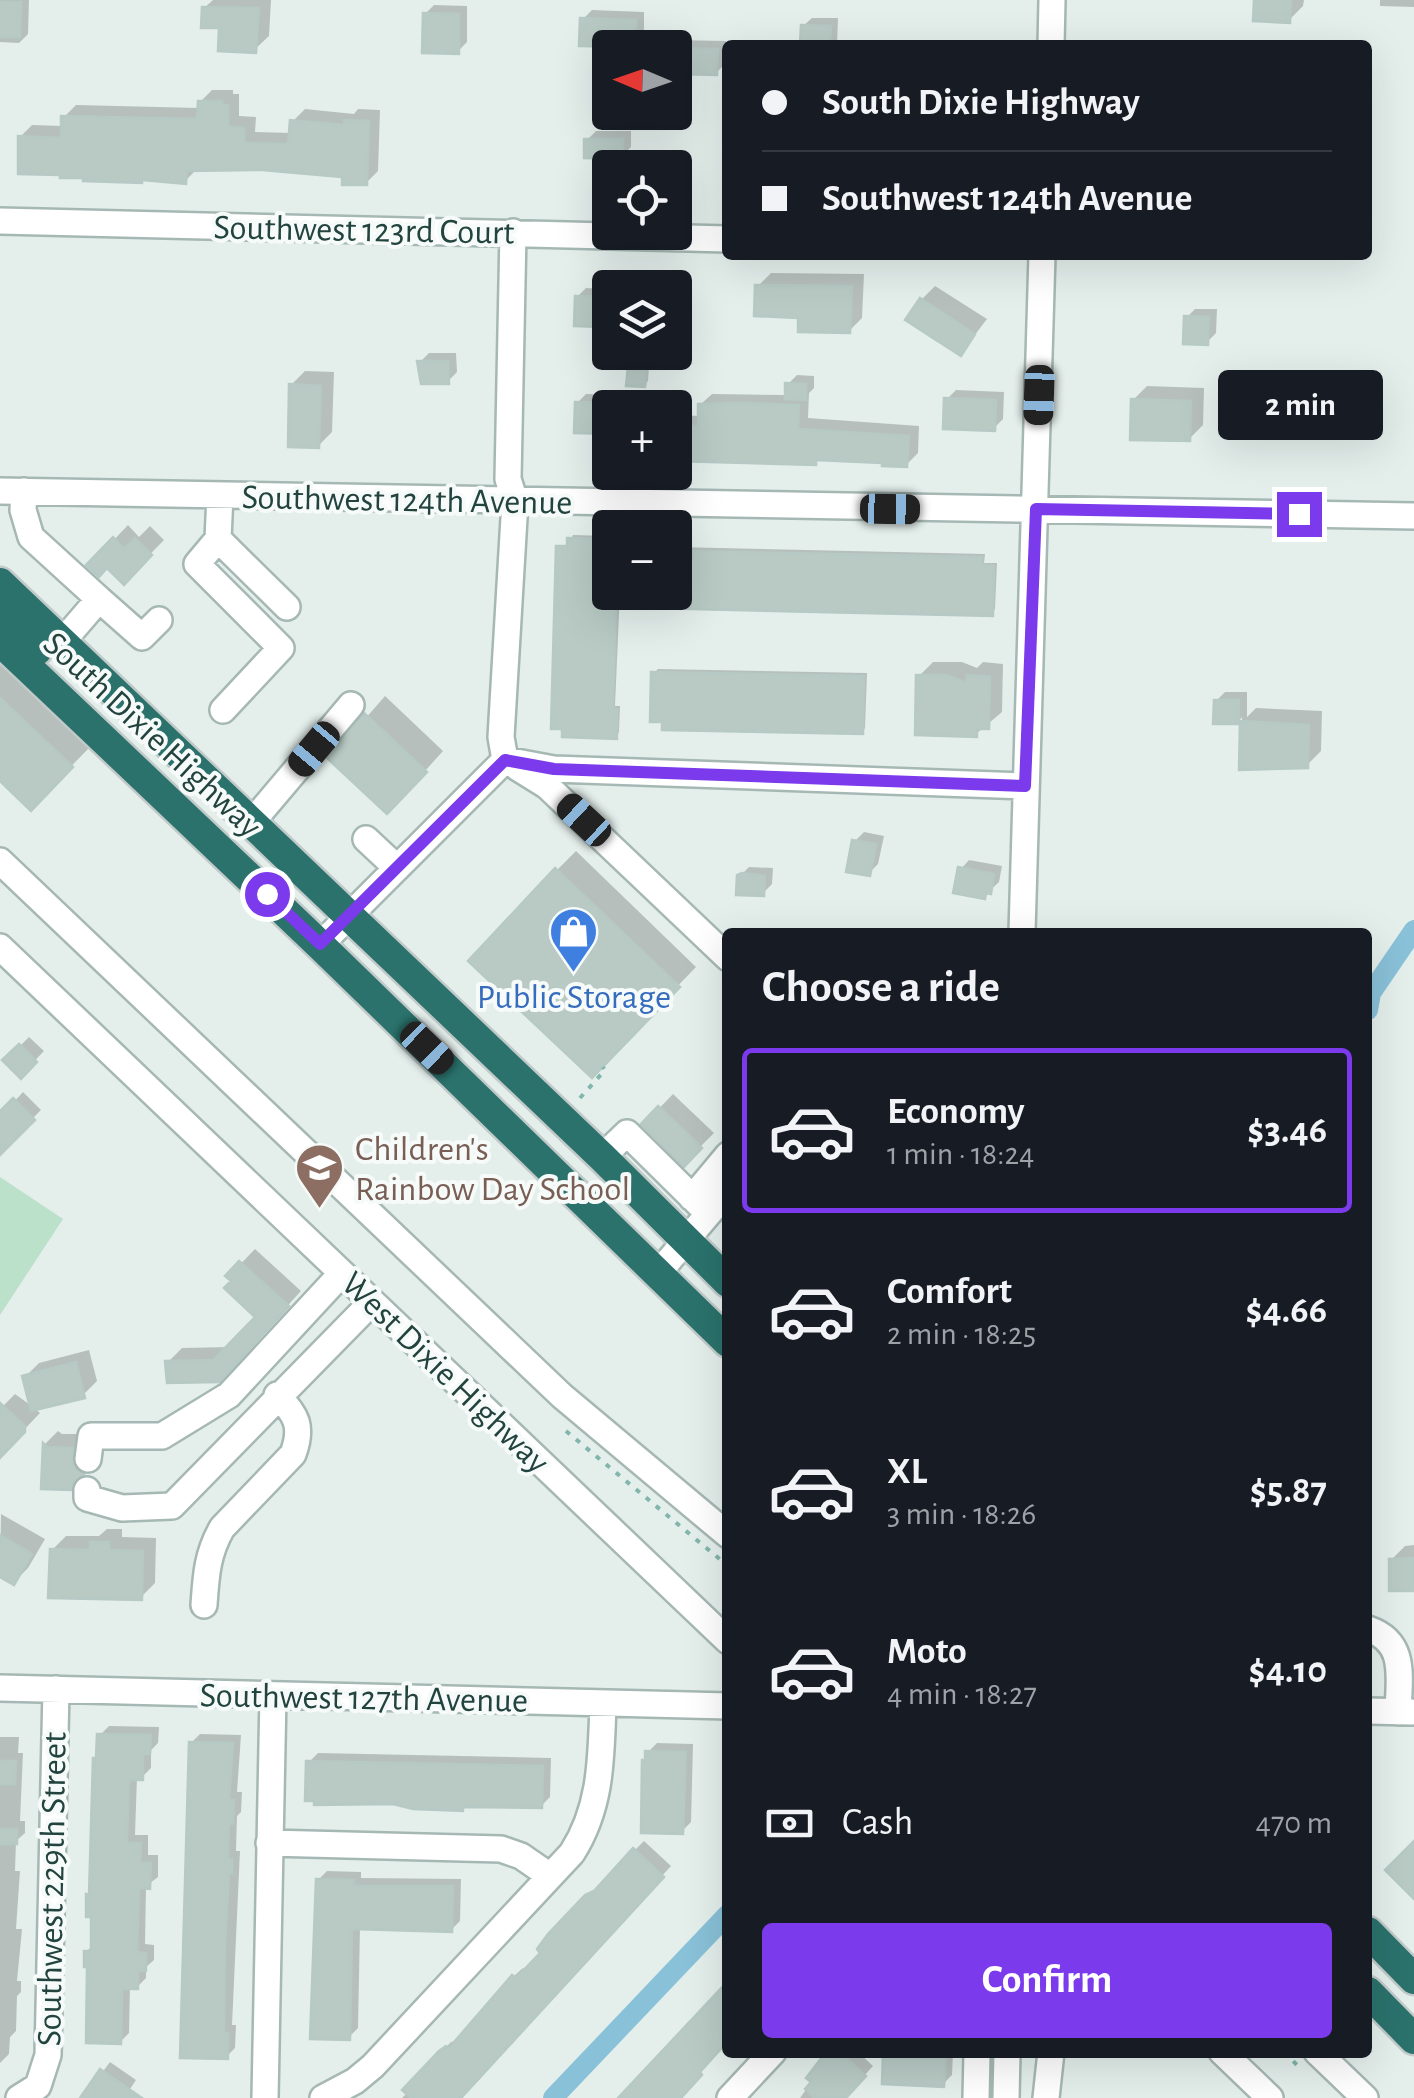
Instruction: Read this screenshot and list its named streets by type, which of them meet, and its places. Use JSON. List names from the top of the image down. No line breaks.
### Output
{"streets":{"highway":["South Dixie Highway"],"street":["Southwest 123rd Court","Southwest 124th Avenue","West Dixie Highway","Southwest 127th Avenue","Southwest 229th Street"]},"crossings":[["Southwest 127th Avenue","Southwest 229th Street"]],"places":{"shop":["Public Storage"],"school or university":["Children's Rainbow Day School"]},"north":"left","page":{"map_buttons":["+","−"],"banner":["South Dixie Highway","Southwest 124th Avenue"],"bubble":"2 min","heading":"Choose a ride","list":[{"name":"Economy","note":"1 min · 18:24","value":"$3.46"},{"name":"Comfort","note":"2 min · 18:25","value":"$4.66"},{"name":"XL","note":"3 min · 18:26","value":"$5.87"},{"name":"Moto","note":"4 min · 18:27","value":"$4.10"}],"pay":["Cash","470 m"],"buttons":"Confirm"}}
